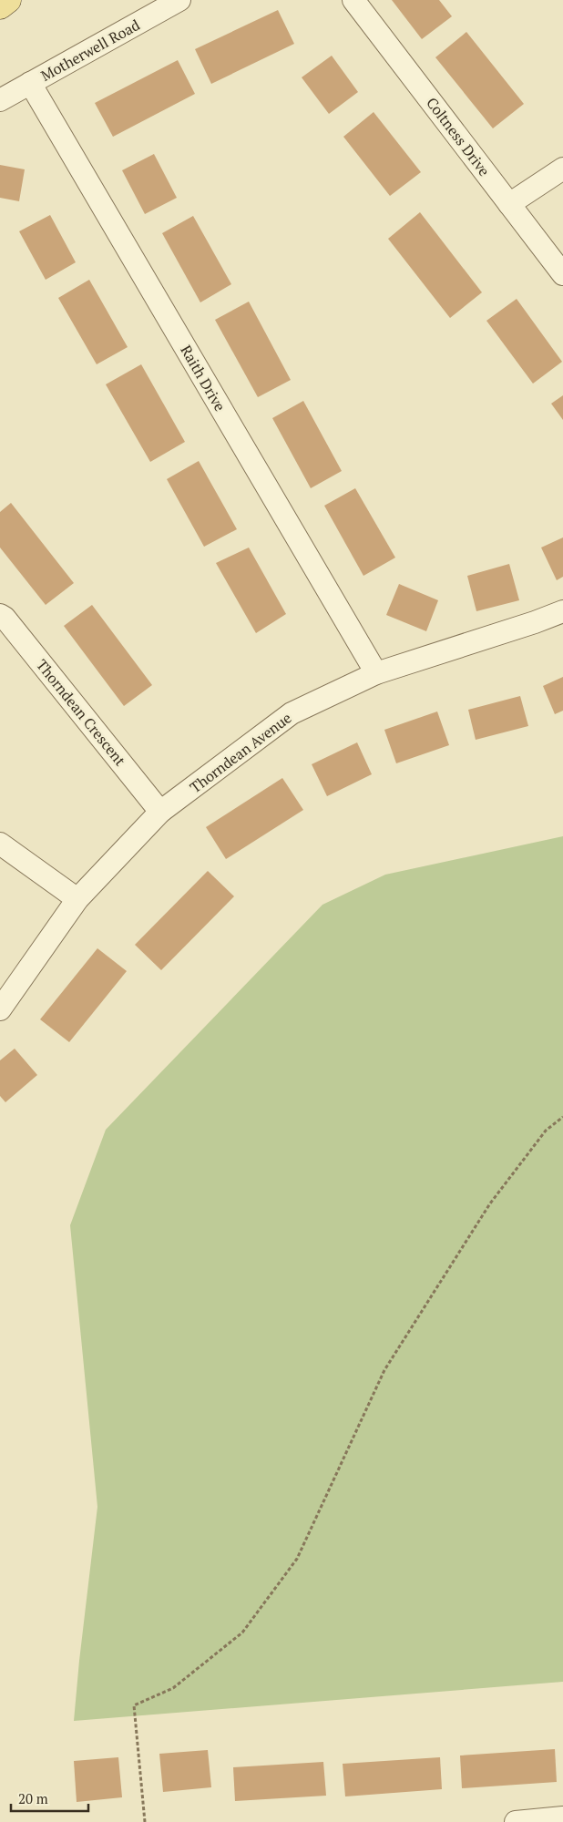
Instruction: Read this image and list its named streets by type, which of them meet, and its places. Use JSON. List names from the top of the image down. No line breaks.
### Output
{"streets":{"street":["Motherwell Road","Coltness Drive","Raith Drive","Thorndean Crescent","Thorndean Avenue"]},"crossings":[["Motherwell Road","Raith Drive"],["Raith Drive","Thorndean Avenue"],["Thorndean Crescent","Thorndean Avenue"]],"scale_bar":"20 m"}
